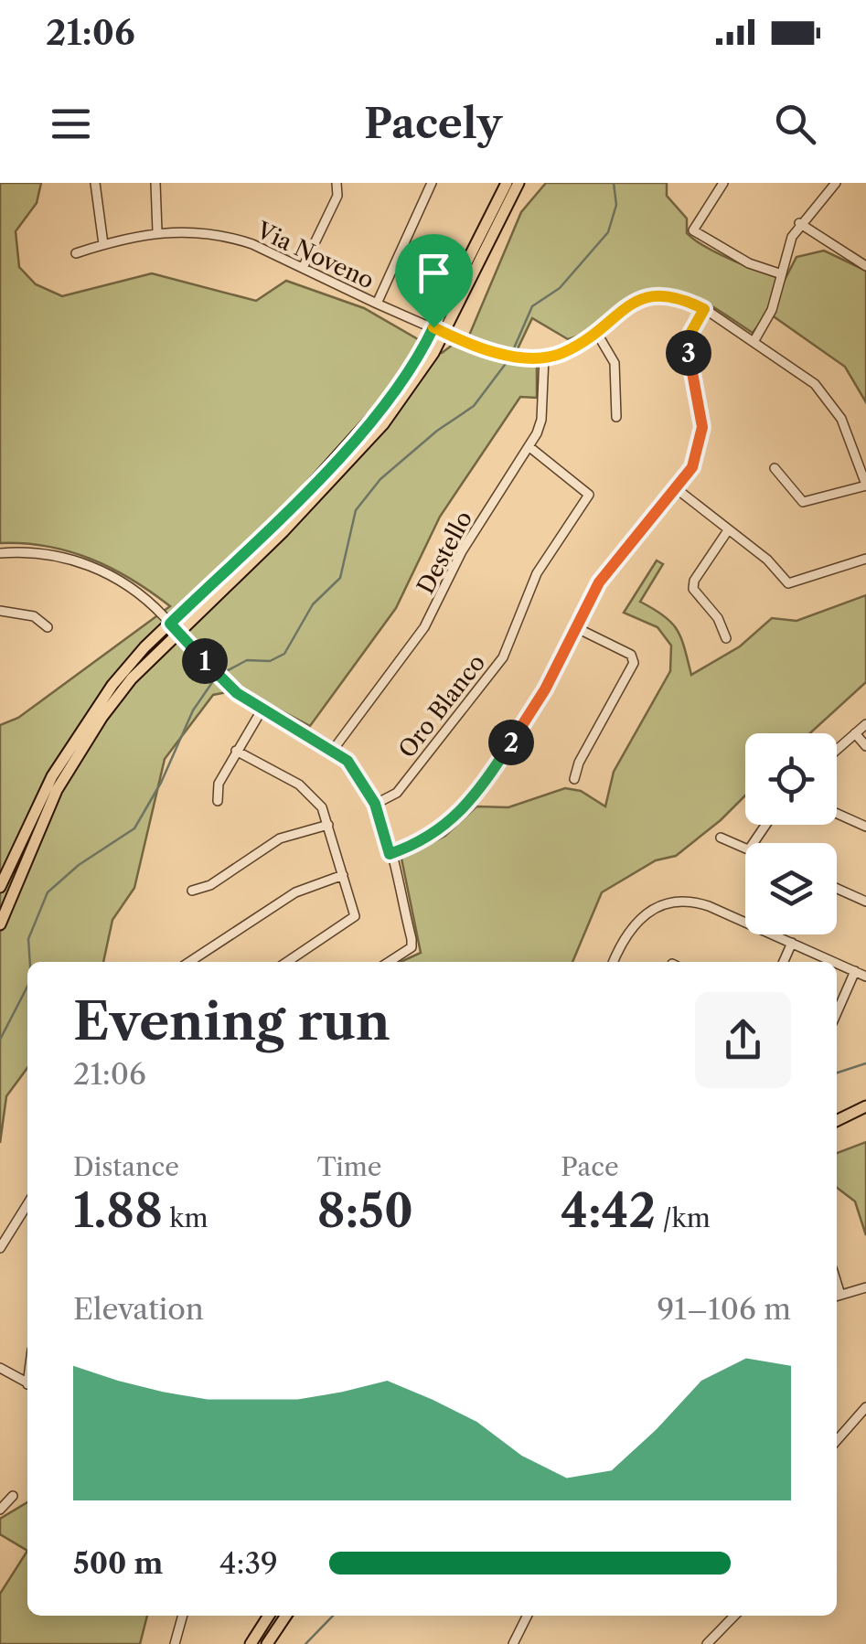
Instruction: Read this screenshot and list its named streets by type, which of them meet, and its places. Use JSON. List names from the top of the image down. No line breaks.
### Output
{"streets":{"street":["Via Noveno","Destello","Oro Blanco"]},"crossings":[["Via Noveno","Destello"],["Destello","Oro Blanco"]],"page":{"status":"21:06","header":"Pacely","pins":["3","1","2"],"heading":["Evening run","21:06"],"stats":[["Distance","1.88 km"],["Time","8:50"],["Pace","4:42 /km"]],"chart":["Elevation","91–106 m"],"list":[{"name":"500 m","note":"4:39"}]}}
